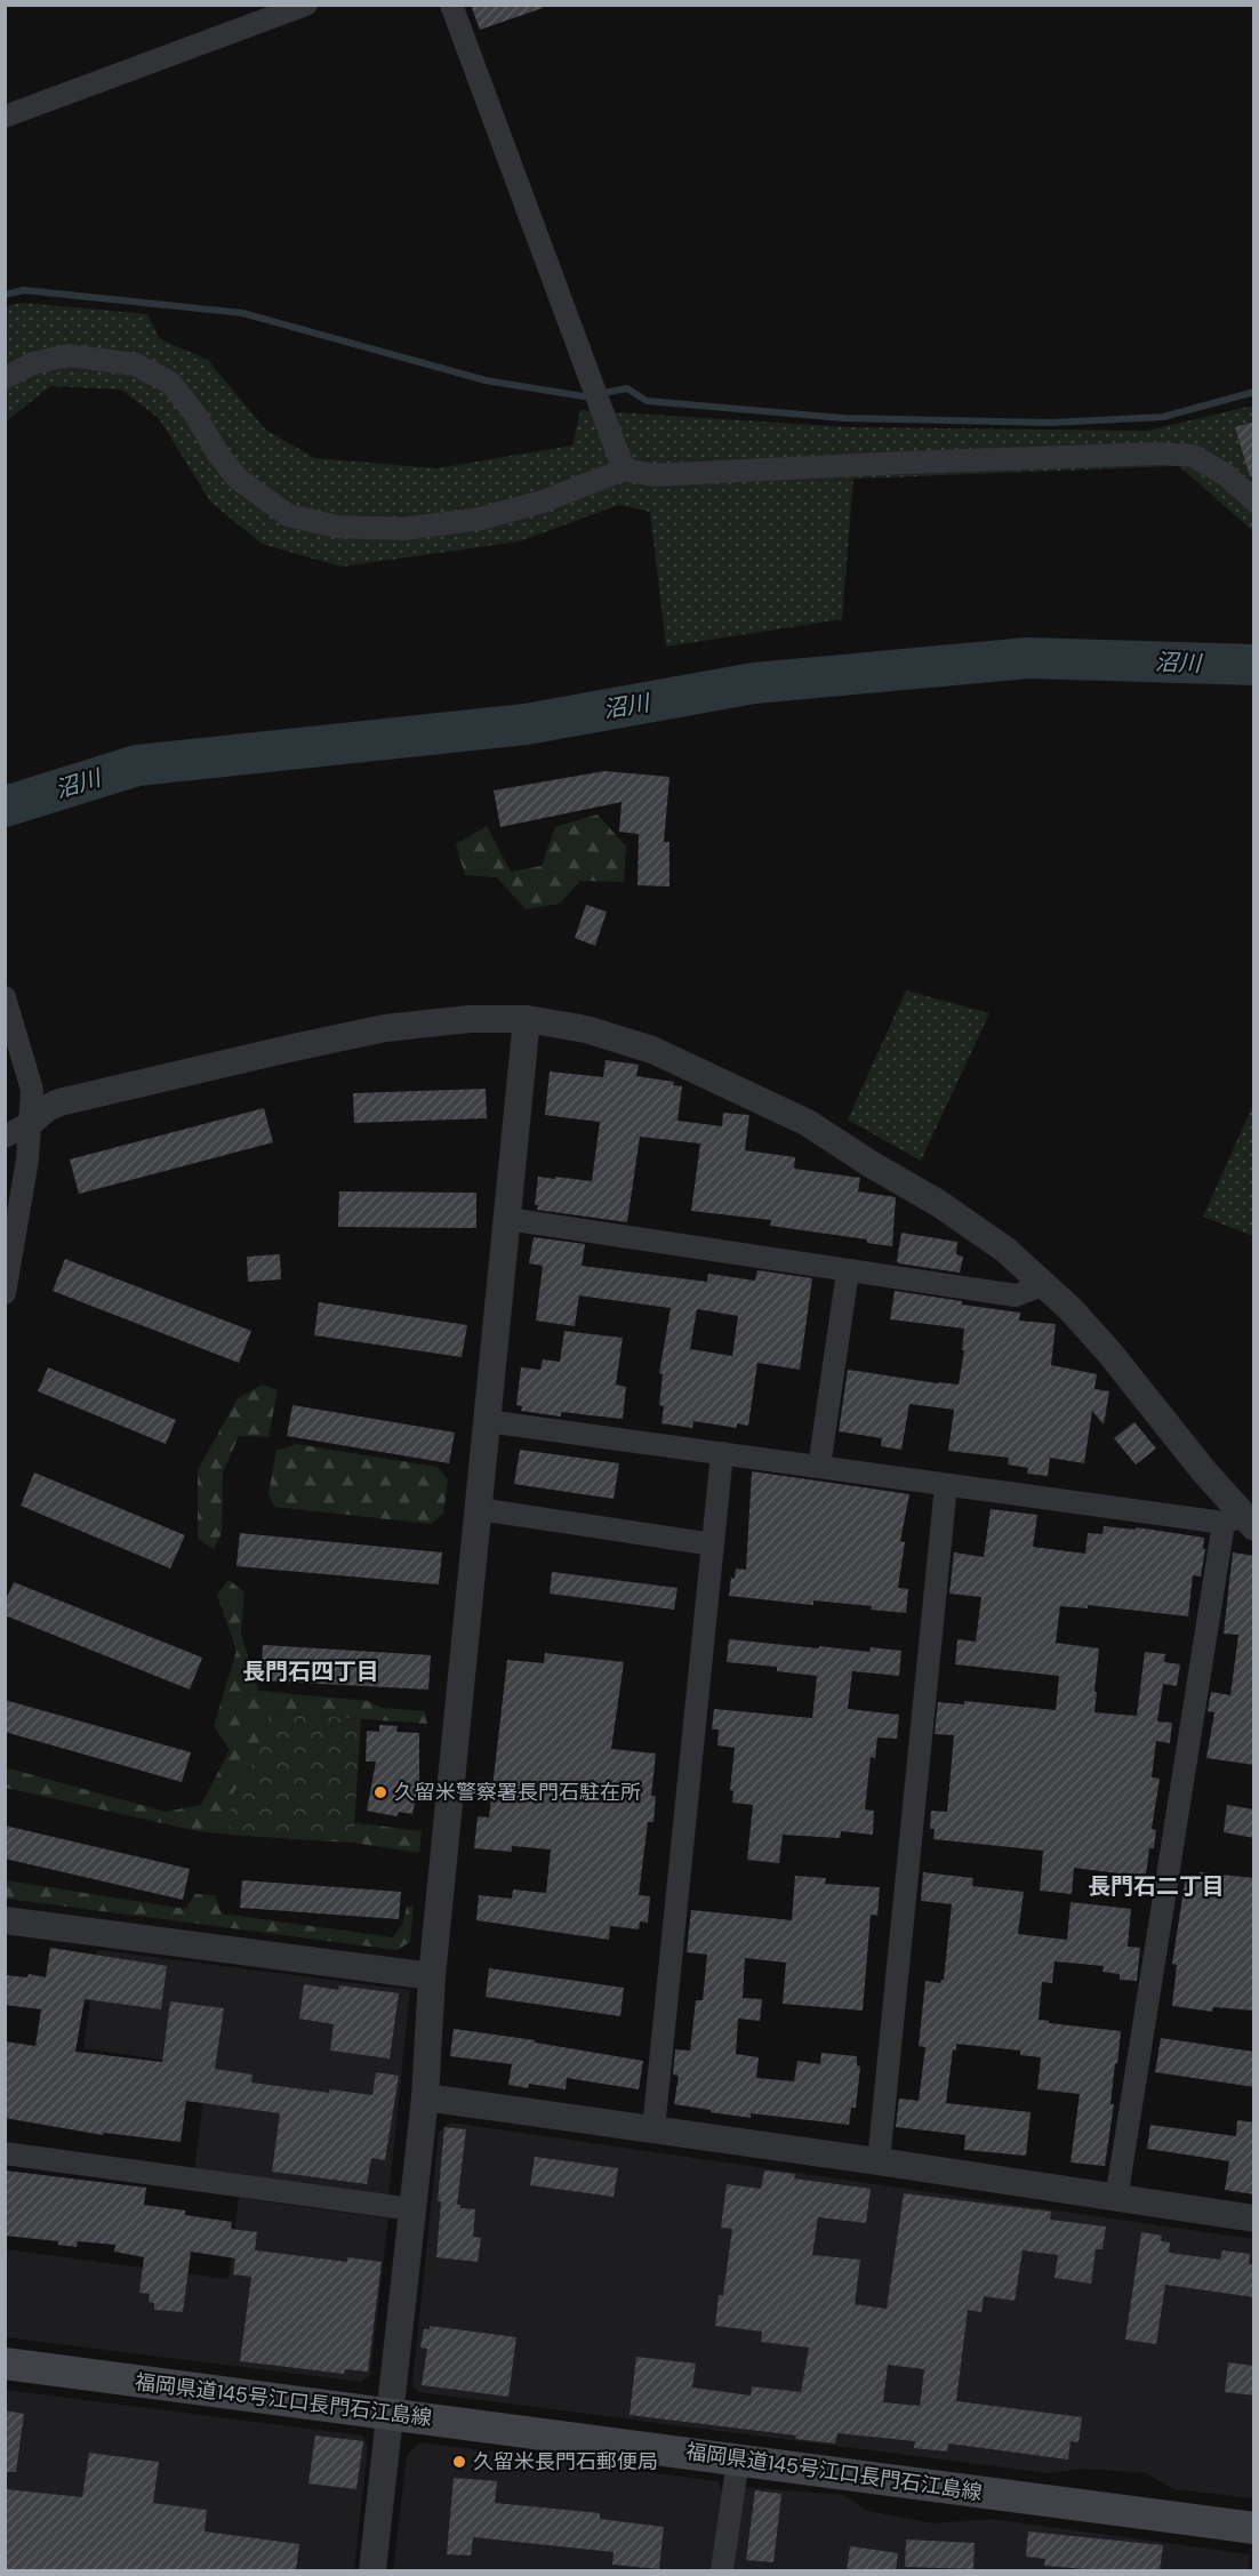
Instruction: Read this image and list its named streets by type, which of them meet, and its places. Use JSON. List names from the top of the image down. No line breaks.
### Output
{"streets":{"main road":["福岡県道145号江口長門石江島線"]},"districts":["長門石四丁目","長門石二丁目"],"water":["沼川"],"places":["久留米警察署長門石駐在所","久留米長門石郵便局"]}
